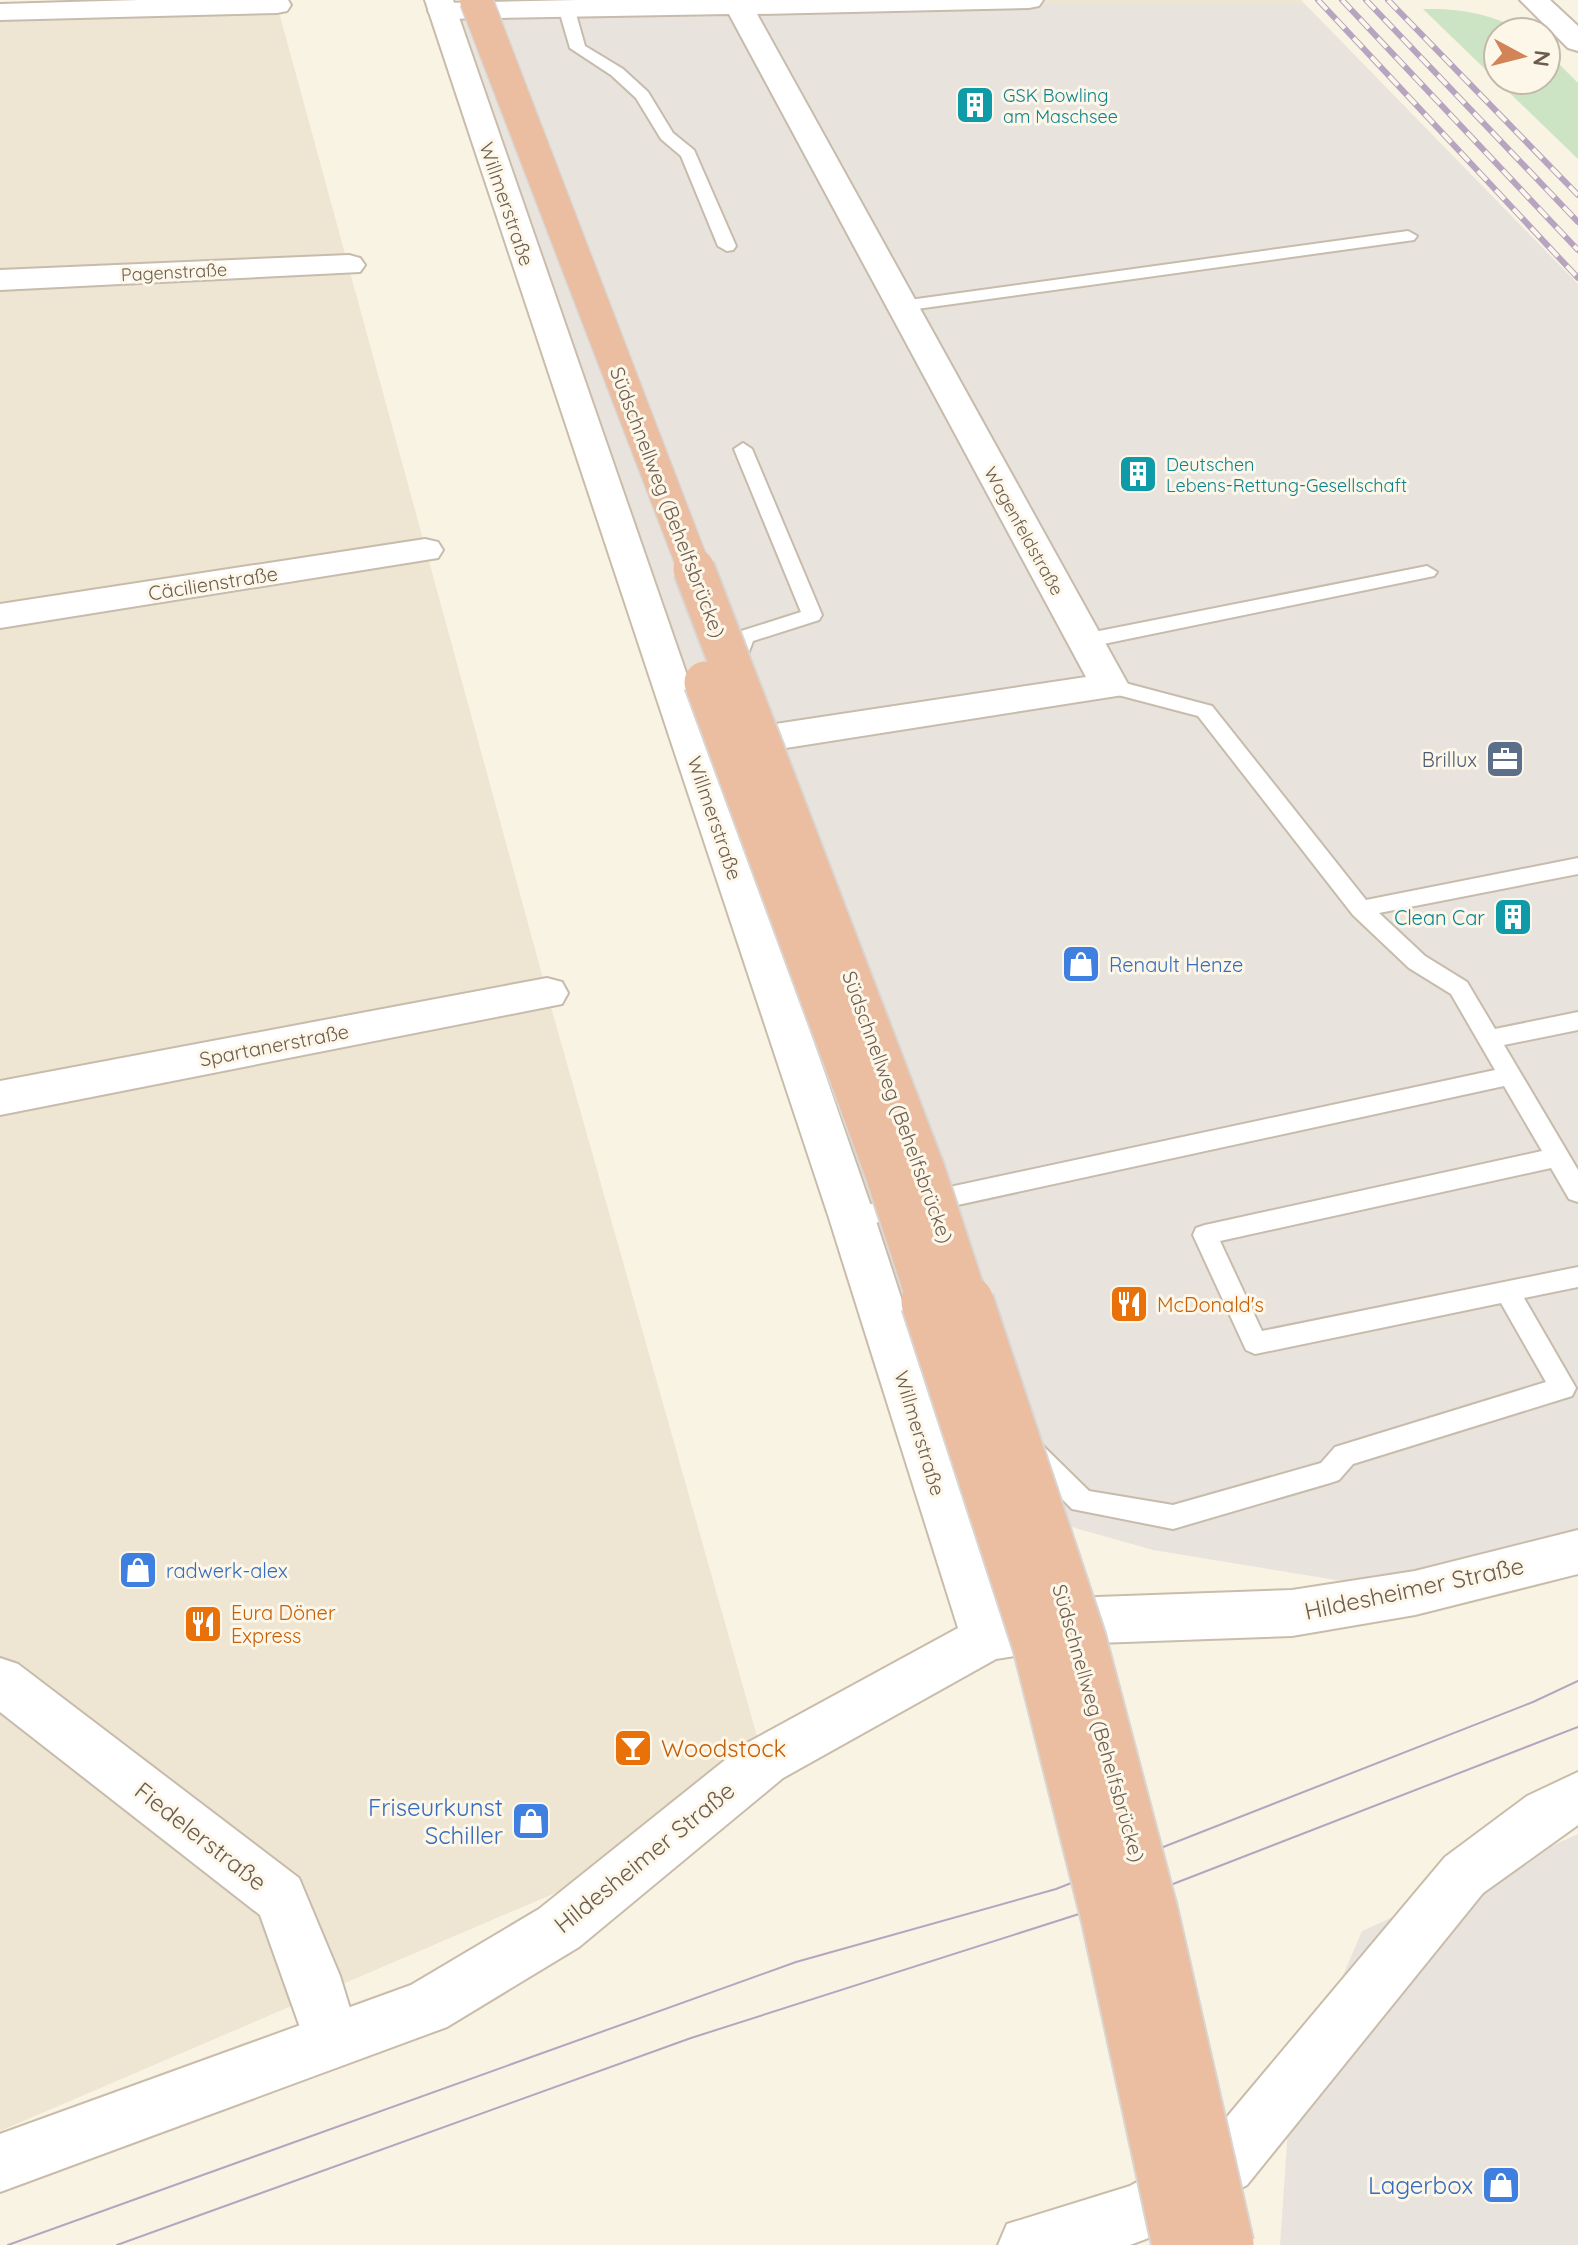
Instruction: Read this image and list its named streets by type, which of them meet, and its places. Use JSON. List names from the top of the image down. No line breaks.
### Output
{"streets":{"highway":["Südschnellweg (Behelfsbrücke)"],"street":["Willmerstraße","Pagenstraße","Wagenfeldstraße","Cäcilienstraße","Spartanerstraße","Hildesheimer Straße","Fiedelerstraße"]},"crossings":[["Willmerstraße","Südschnellweg (Behelfsbrücke)"],["Willmerstraße","Hildesheimer Straße"],["Hildesheimer Straße","Fiedelerstraße"]],"places":{"building":["GSK Bowling am Maschsee","Deutschen Lebens-Rettung-Gesellschaft","Clean Car"],"office":["Brillux"],"shop":["Renault Henze","radwerk-alex","Friseurkunst Schiller","Lagerbox"],"restaurant":["McDonald's","Eura Döner Express"],"bar":["Woodstock"]},"north":"right"}
